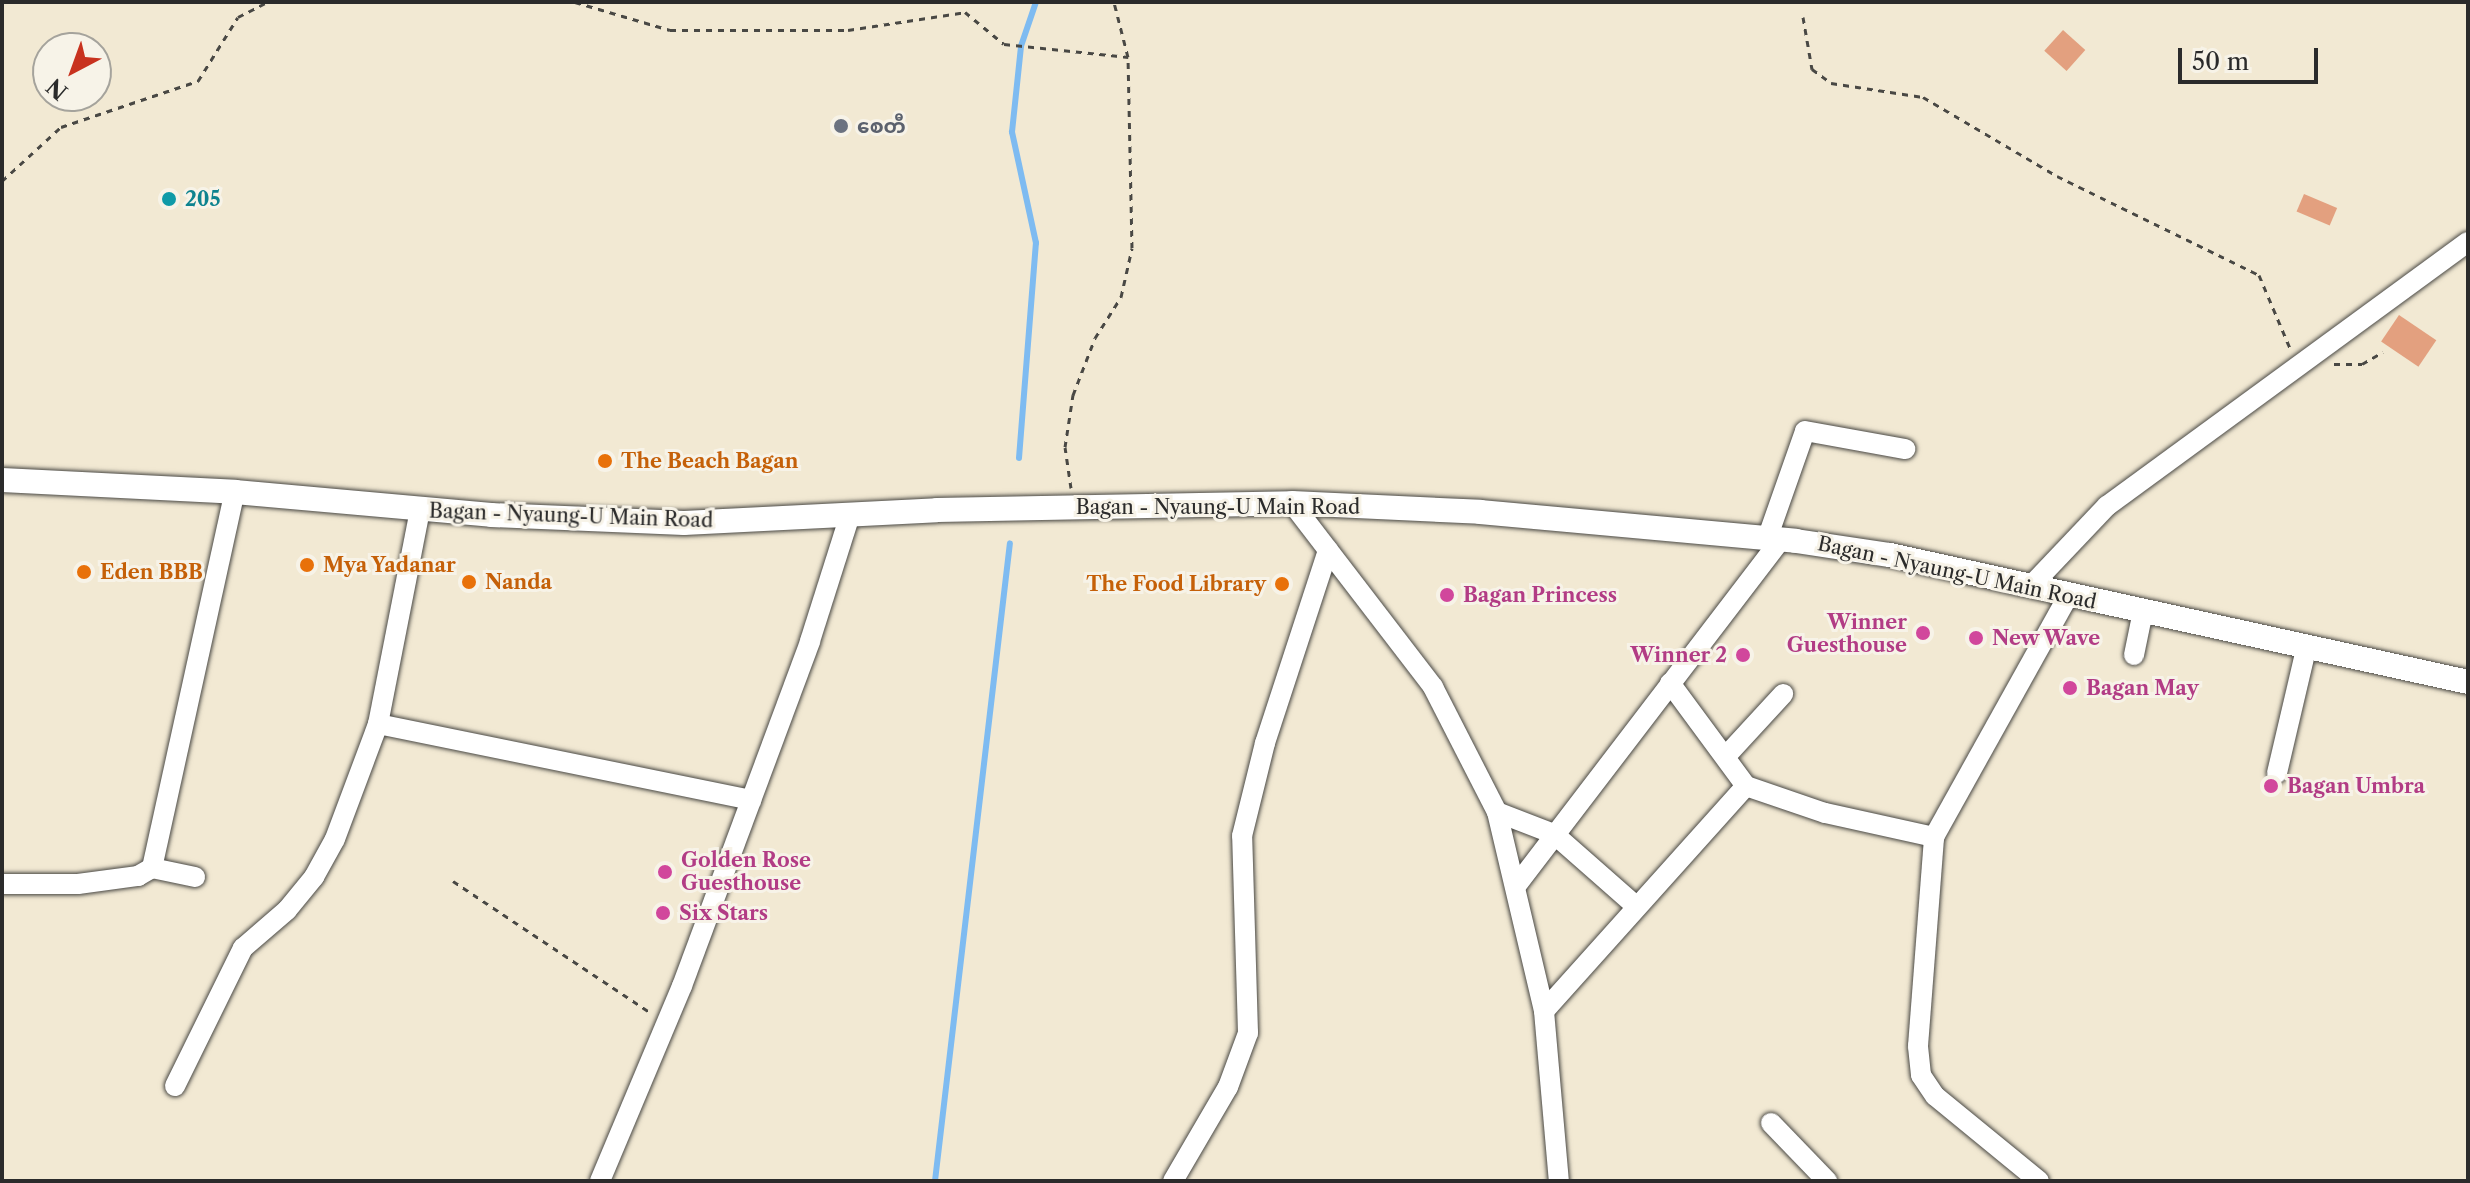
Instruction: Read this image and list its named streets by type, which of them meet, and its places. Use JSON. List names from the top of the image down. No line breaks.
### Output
{"streets":{"main road":["Bagan - Nyaung-U Main Road"]},"places":["စေတီ","205","The Beach Bagan","Mya Yadanar","Eden BBB","Nanda","The Food Library","Bagan Princess","Winner Guesthouse","New Wave","Winner 2","Bagan May","Bagan Umbra","Golden Rose Guesthouse","Six Stars"],"scale_bar":"50 m","north":"bottom left"}
